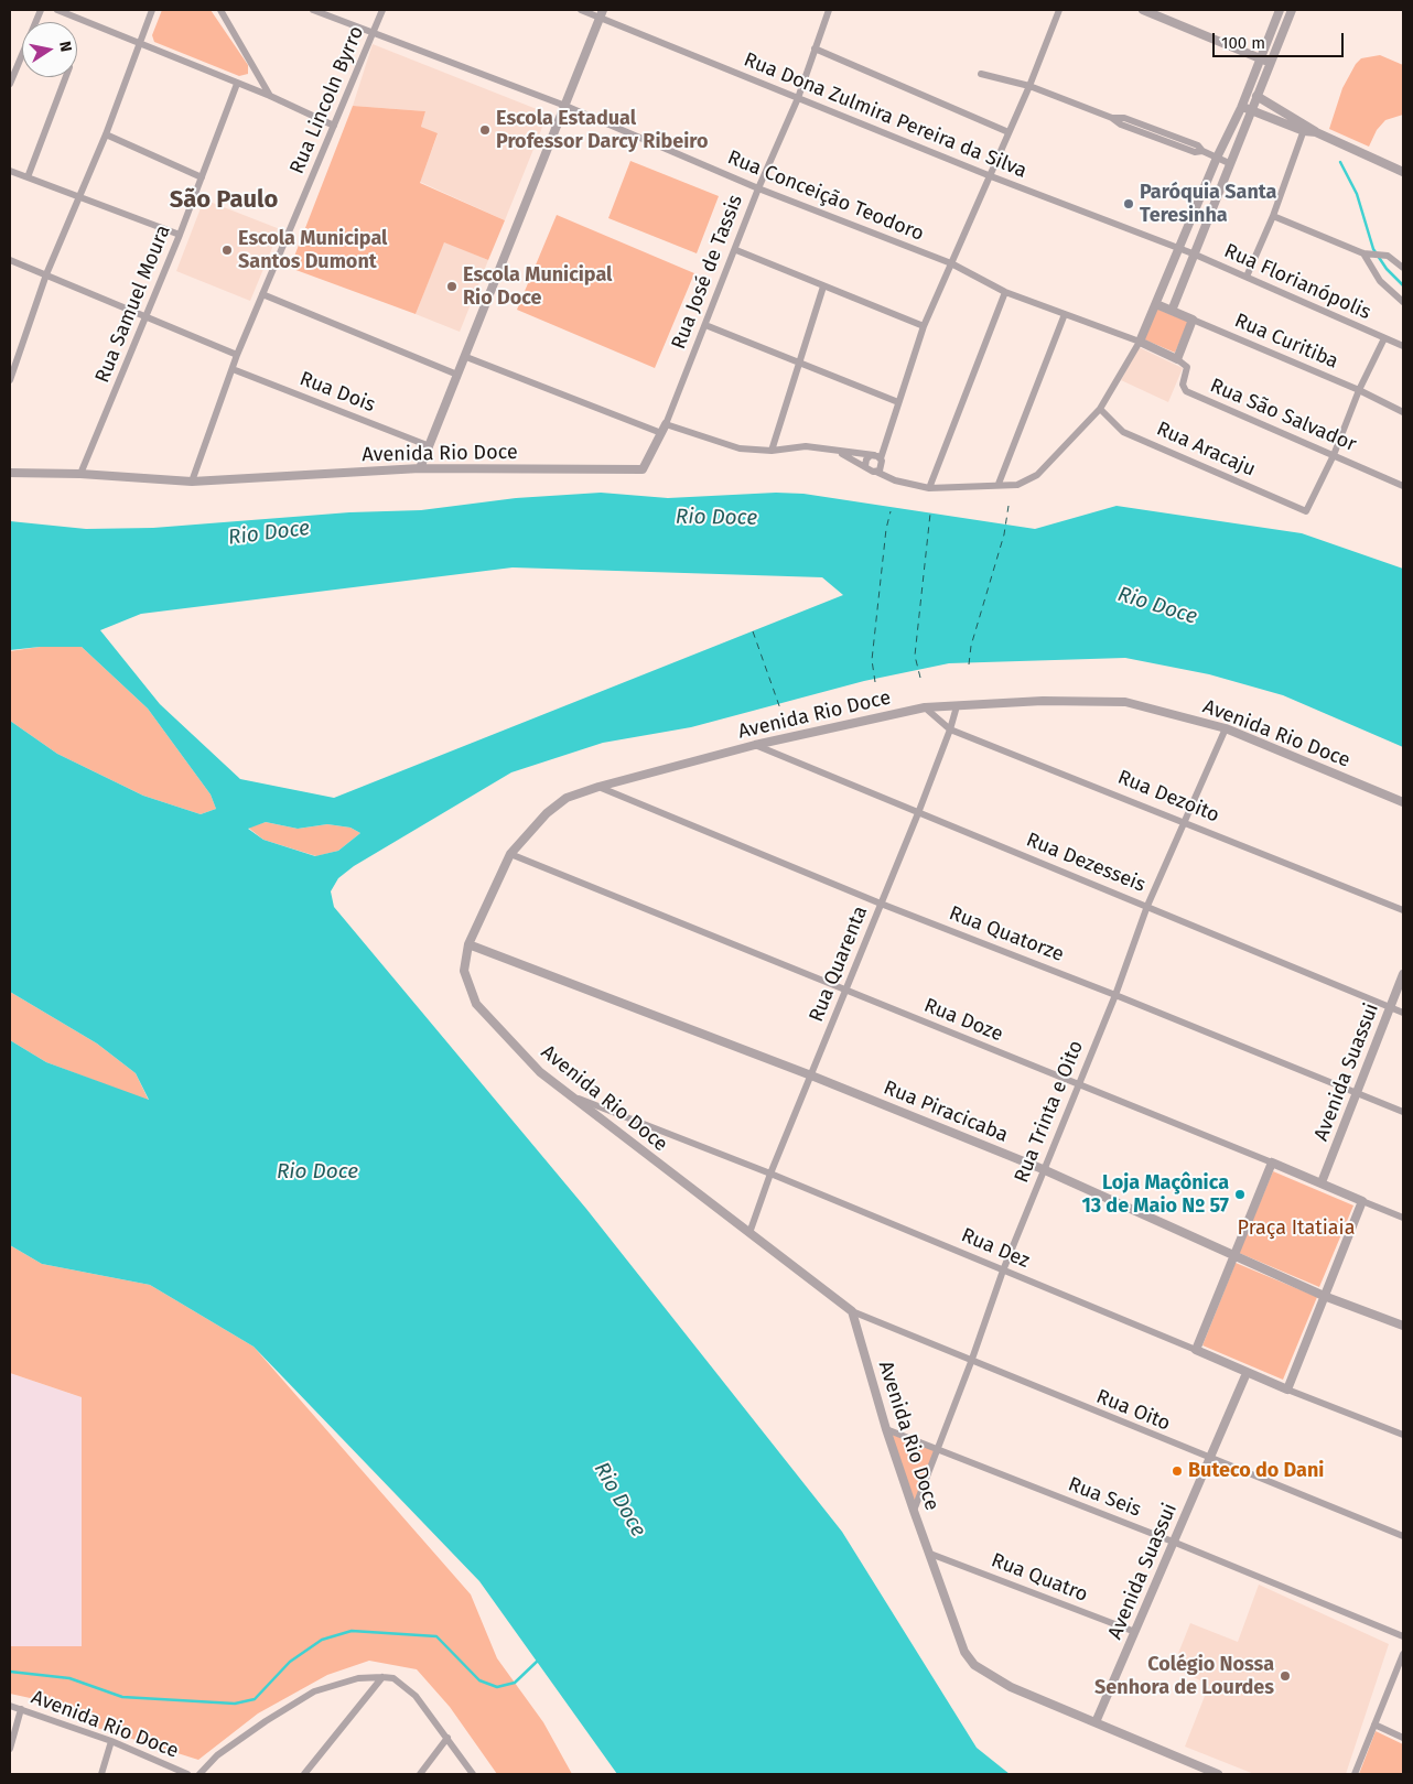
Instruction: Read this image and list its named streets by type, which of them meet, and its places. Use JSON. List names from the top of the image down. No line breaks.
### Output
{"streets":{"street":["Rua Lincoln Byrro","Rua Dona Zulmira Pereira da Silva","Rua Conceição Teodoro","Rua José de Tassis","Rua Florianópolis","Rua Samuel Moura","Rua Curitiba","Rua Dois","Rua São Salvador","Rua Aracaju","Avenida Rio Doce","Rua Dezoito","Rua Dezesseis","Rua Quatorze","Rua Quarenta","Rua Doze","Avenida Suassui","Rua Piracicaba","Rua Trinta e Oito","Rua Dez","Rua Oito","Rua Seis","Rua Quatro"]},"crossings":[["Rua Lincoln Byrro","Rua Conceição Teodoro"],["Rua Lincoln Byrro","Rua Dois"],["Rua Lincoln Byrro","Avenida Rio Doce"],["Rua Dona Zulmira Pereira da Silva","Rua José de Tassis"],["Rua Dona Zulmira Pereira da Silva","Rua Florianópolis"],["Rua Conceição Teodoro","Rua José de Tassis"],["Rua José de Tassis","Avenida Rio Doce"],["Rua Samuel Moura","Avenida Rio Doce"],["Rua São Salvador","Rua Aracaju"],["Avenida Rio Doce","Rua Dezoito"],["Avenida Rio Doce","Rua Dezesseis"],["Avenida Rio Doce","Rua Quatorze"],["Avenida Rio Doce","Rua Quarenta"],["Avenida Rio Doce","Rua Doze"],["Avenida Rio Doce","Avenida Suassui"],["Avenida Rio Doce","Rua Piracicaba"],["Avenida Rio Doce","Rua Trinta e Oito"],["Avenida Rio Doce","Rua Dez"],["Avenida Rio Doce","Rua Oito"],["Avenida Rio Doce","Rua Seis"],["Avenida Rio Doce","Rua Quatro"],["Rua Dezoito","Rua Quarenta"],["Rua Dezoito","Rua Trinta e Oito"],["Rua Dezesseis","Rua Quarenta"],["Rua Dezesseis","Avenida Suassui"],["Rua Dezesseis","Rua Trinta e Oito"],["Rua Quatorze","Rua Quarenta"],["Rua Quatorze","Avenida Suassui"],["Rua Quatorze","Rua Trinta e Oito"],["Rua Quarenta","Rua Doze"],["Rua Quarenta","Rua Piracicaba"],["Rua Quarenta","Rua Dez"],["Rua Doze","Avenida Suassui"],["Rua Doze","Rua Trinta e Oito"],["Avenida Suassui","Rua Dez"],["Avenida Suassui","Rua Oito"],["Avenida Suassui","Rua Seis"],["Avenida Suassui","Rua Quatro"],["Rua Piracicaba","Rua Trinta e Oito"],["Rua Trinta e Oito","Rua Dez"],["Rua Trinta e Oito","Rua Oito"],["Rua Trinta e Oito","Rua Seis"]],"districts":["São Paulo"],"water":["Rio Doce"],"parks":["Praça Itatiaia"],"places":["Escola Estadual Professor Darcy Ribeiro","Paróquia Santa Teresinha","Escola Municipal Santos Dumont","Escola Municipal Rio Doce","Loja Maçônica 13 de Maio Nº 57","Buteco do Dani","Colégio Nossa Senhora de Lourdes"],"scale_bar":"100 m","north":"right"}
